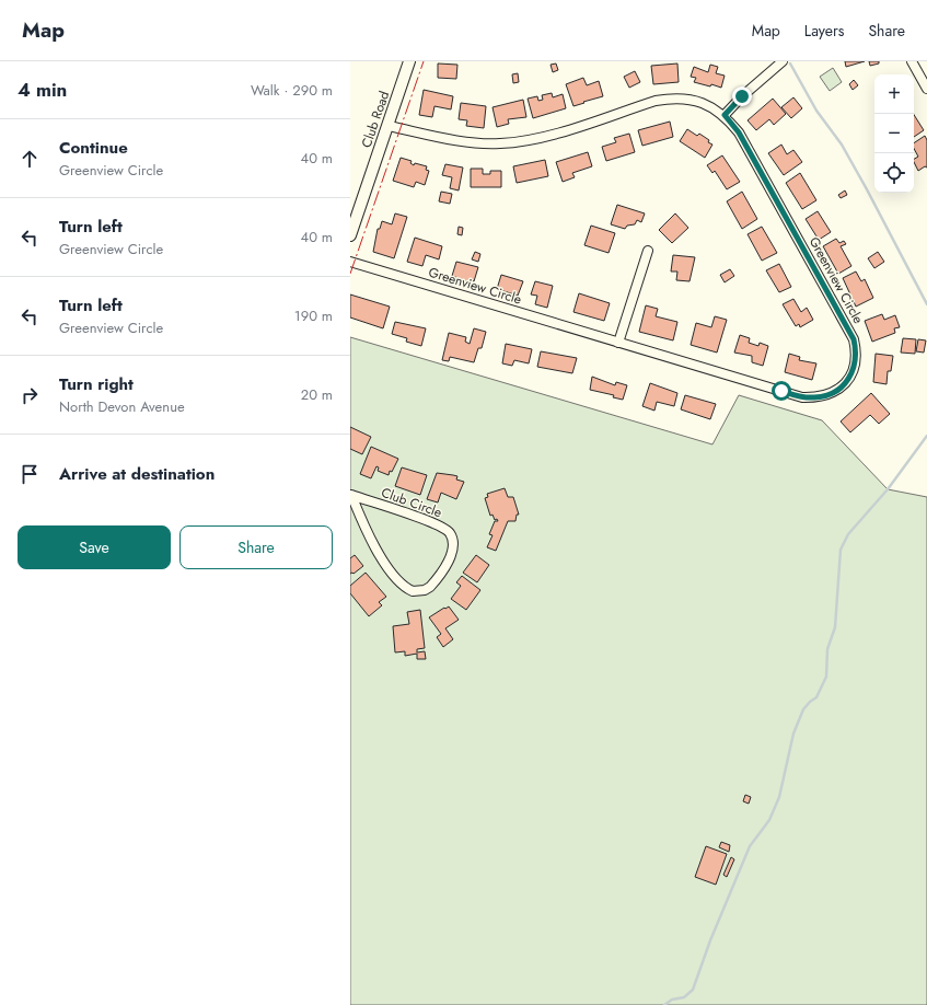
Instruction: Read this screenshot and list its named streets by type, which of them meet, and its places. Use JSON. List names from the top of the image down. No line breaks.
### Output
{"streets":{"street":["Club Road","Greenview Circle","Club Circle"]},"crossings":[["Club Road","Greenview Circle"]],"page":{"header":"Map","nav":["Map","Layers","Share"],"heading":["4 min","Walk · 290 m"],"map_buttons":["+","−"],"list":[["Continue","Greenview Circle","40 m"],["Turn left","Greenview Circle","40 m"],["Turn left","Greenview Circle","190 m"],["Turn right","North Devon Avenue","20 m"],"Arrive at destination"],"buttons":["Save","Share"]}}
